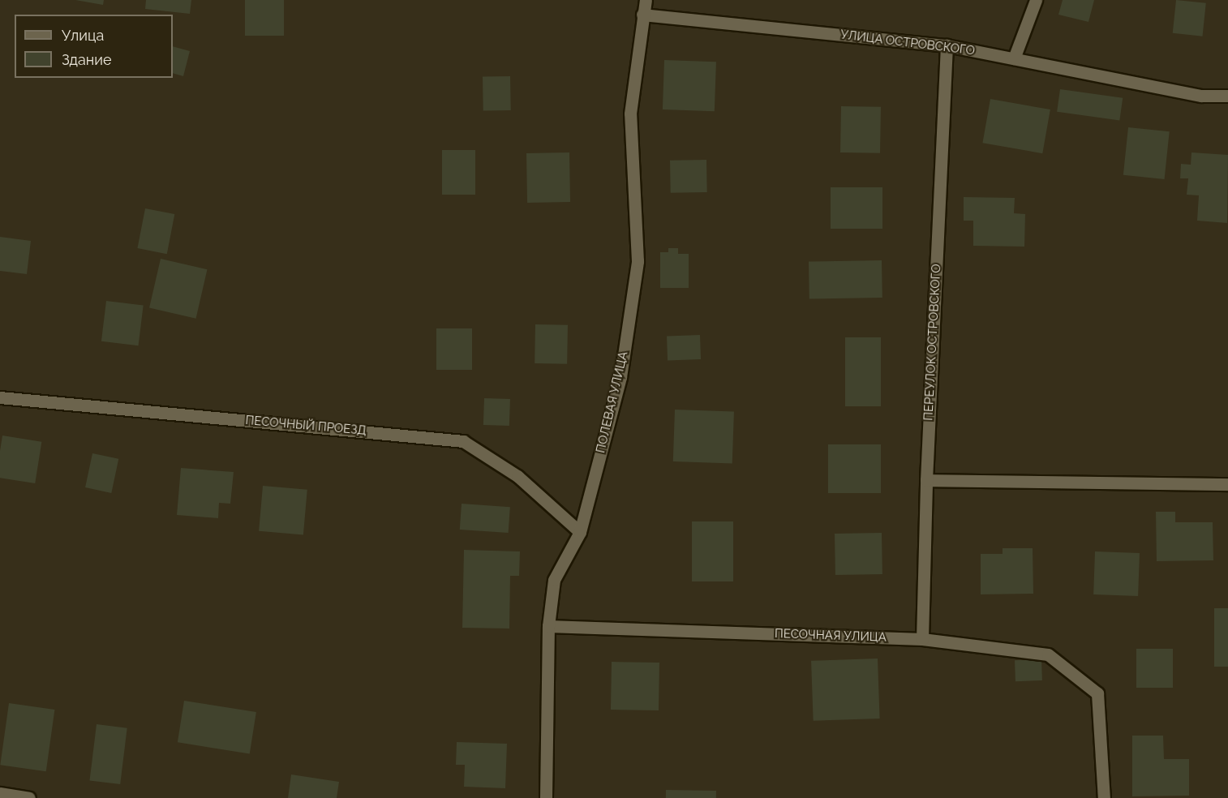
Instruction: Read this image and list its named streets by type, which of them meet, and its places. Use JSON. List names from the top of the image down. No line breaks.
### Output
{"streets":{"street":["УЛИЦА ОСТРОВСКОГО","ПЕРЕУЛОК ОСТРОВСКОГО","ПОЛЕВАЯ УЛИЦА","ПЕСОЧНЫЙ ПРОЕЗД","ПЕСОЧНАЯ УЛИЦА"]},"crossings":[["УЛИЦА ОСТРОВСКОГО","ПЕРЕУЛОК ОСТРОВСКОГО"],["УЛИЦА ОСТРОВСКОГО","ПОЛЕВАЯ УЛИЦА"],["ПЕРЕУЛОК ОСТРОВСКОГО","ПЕСОЧНАЯ УЛИЦА"],["ПОЛЕВАЯ УЛИЦА","ПЕСОЧНЫЙ ПРОЕЗД"],["ПОЛЕВАЯ УЛИЦА","ПЕСОЧНАЯ УЛИЦА"]],"legend":["Улица","Здание"]}
